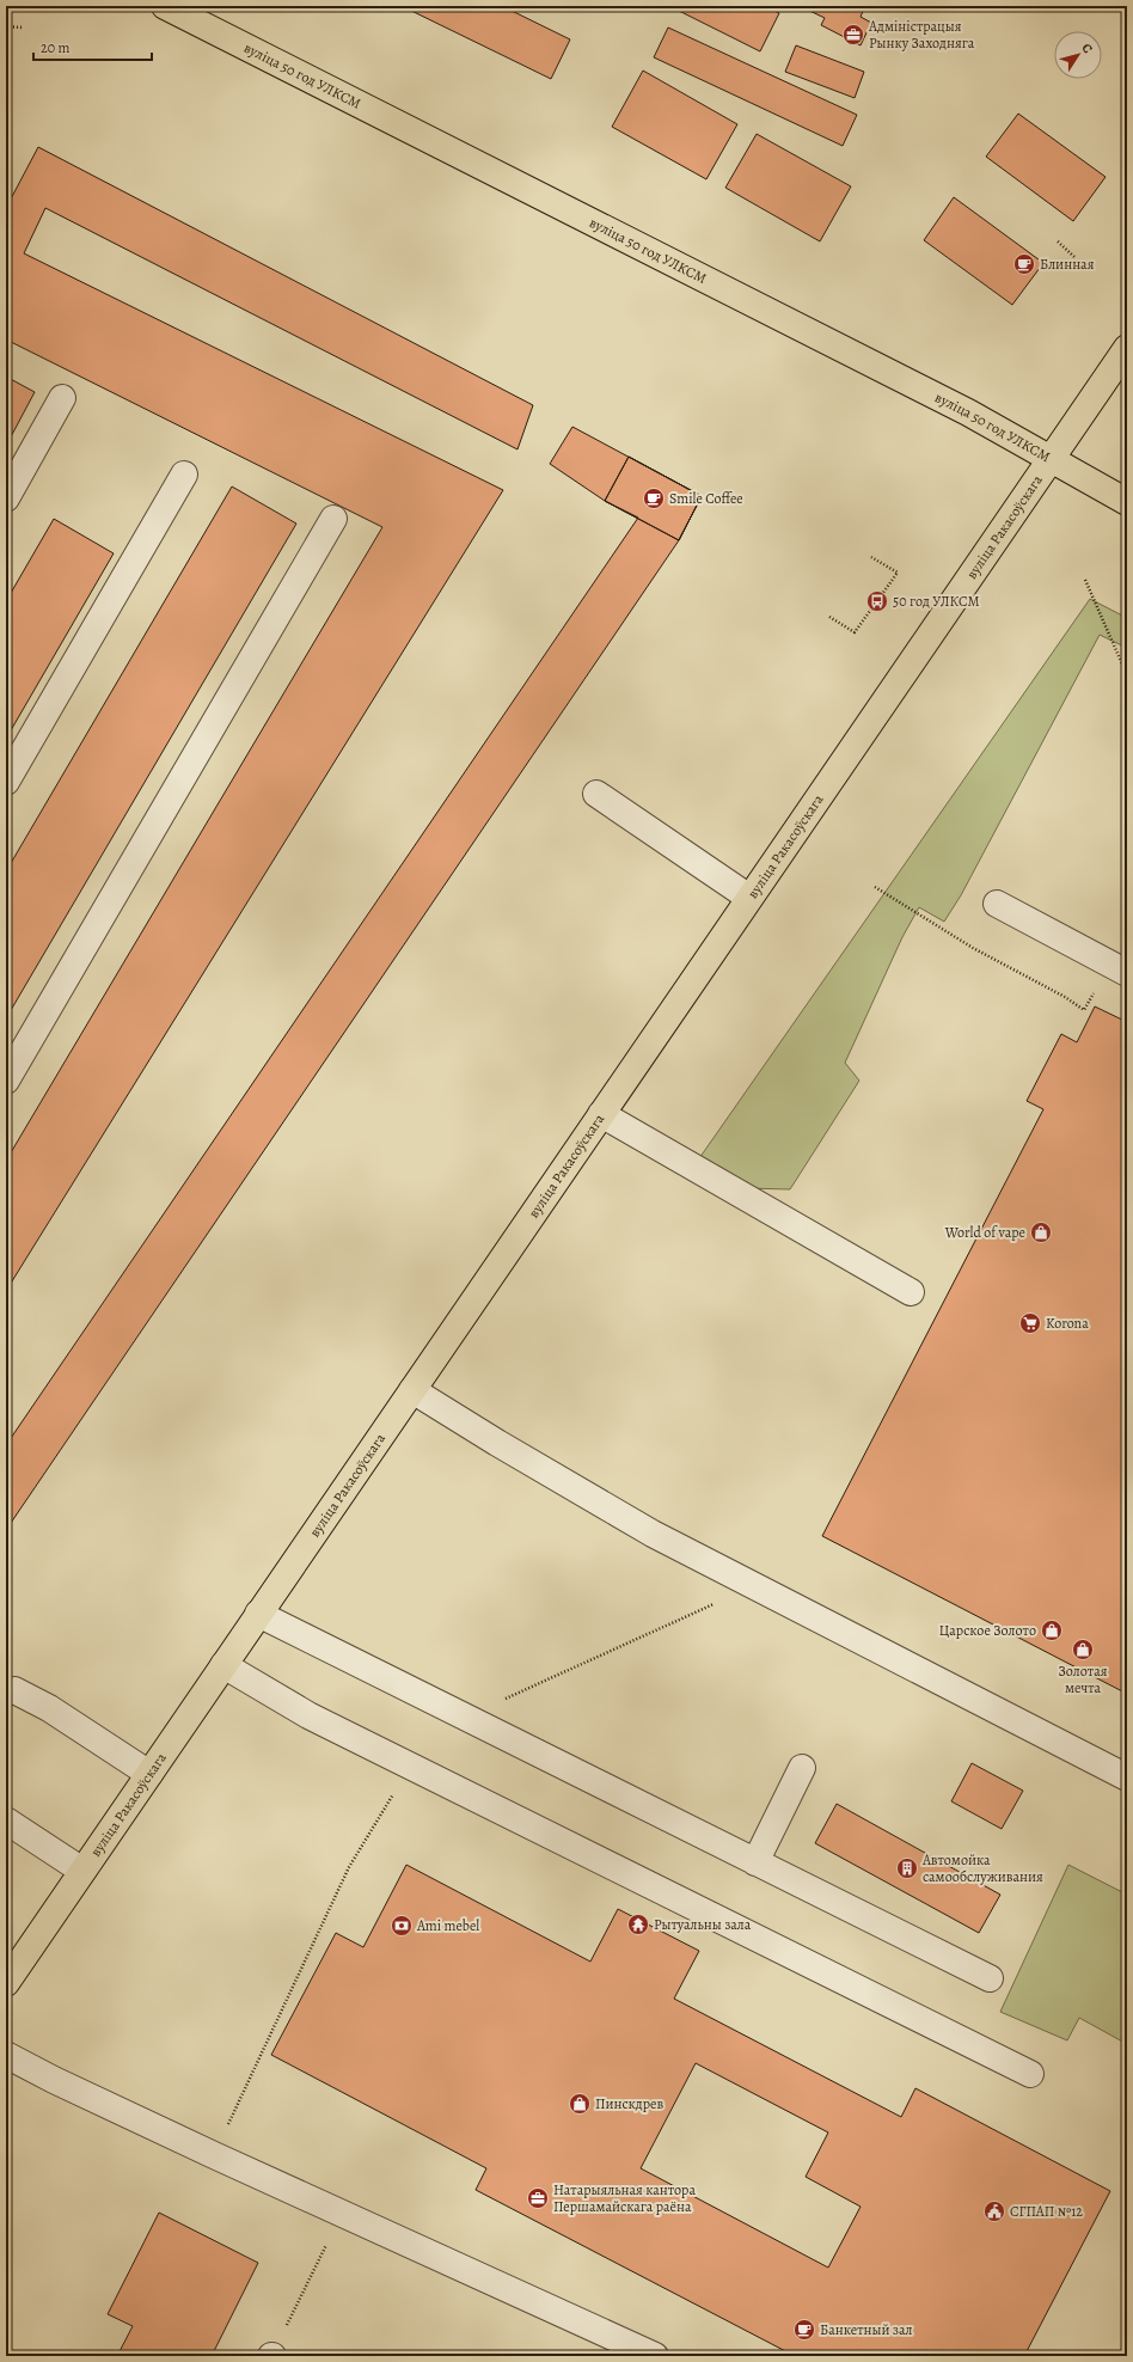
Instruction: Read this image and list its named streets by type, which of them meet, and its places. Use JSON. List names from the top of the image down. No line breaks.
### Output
{"streets":{"main road":["вуліца 50 год УЛКСМ","вуліца Ракасоўскага"]},"crossings":[["вуліца 50 год УЛКСМ","вуліца Ракасоўскага"]],"places":{"office":["Адміністрацыя Рынку Заходняга","Натарыяльная кантора Першамайскага раёна"],"cafe":["Блинная","Smile Coffee","Банкетный зал"],"bus stop":["50 год УЛКСМ"],"shop":["World of vape","Царское Золото","Золотая мечта","Пинскдрев"],"supermarket":["Korona"],"building":["Автомойка самообслуживания"],"temple":["Рытуальны зала"],"bank":["Ami mebel"],"public building":["СГПАП №12"]},"scale_bar":"20 m","north":"top right"}
